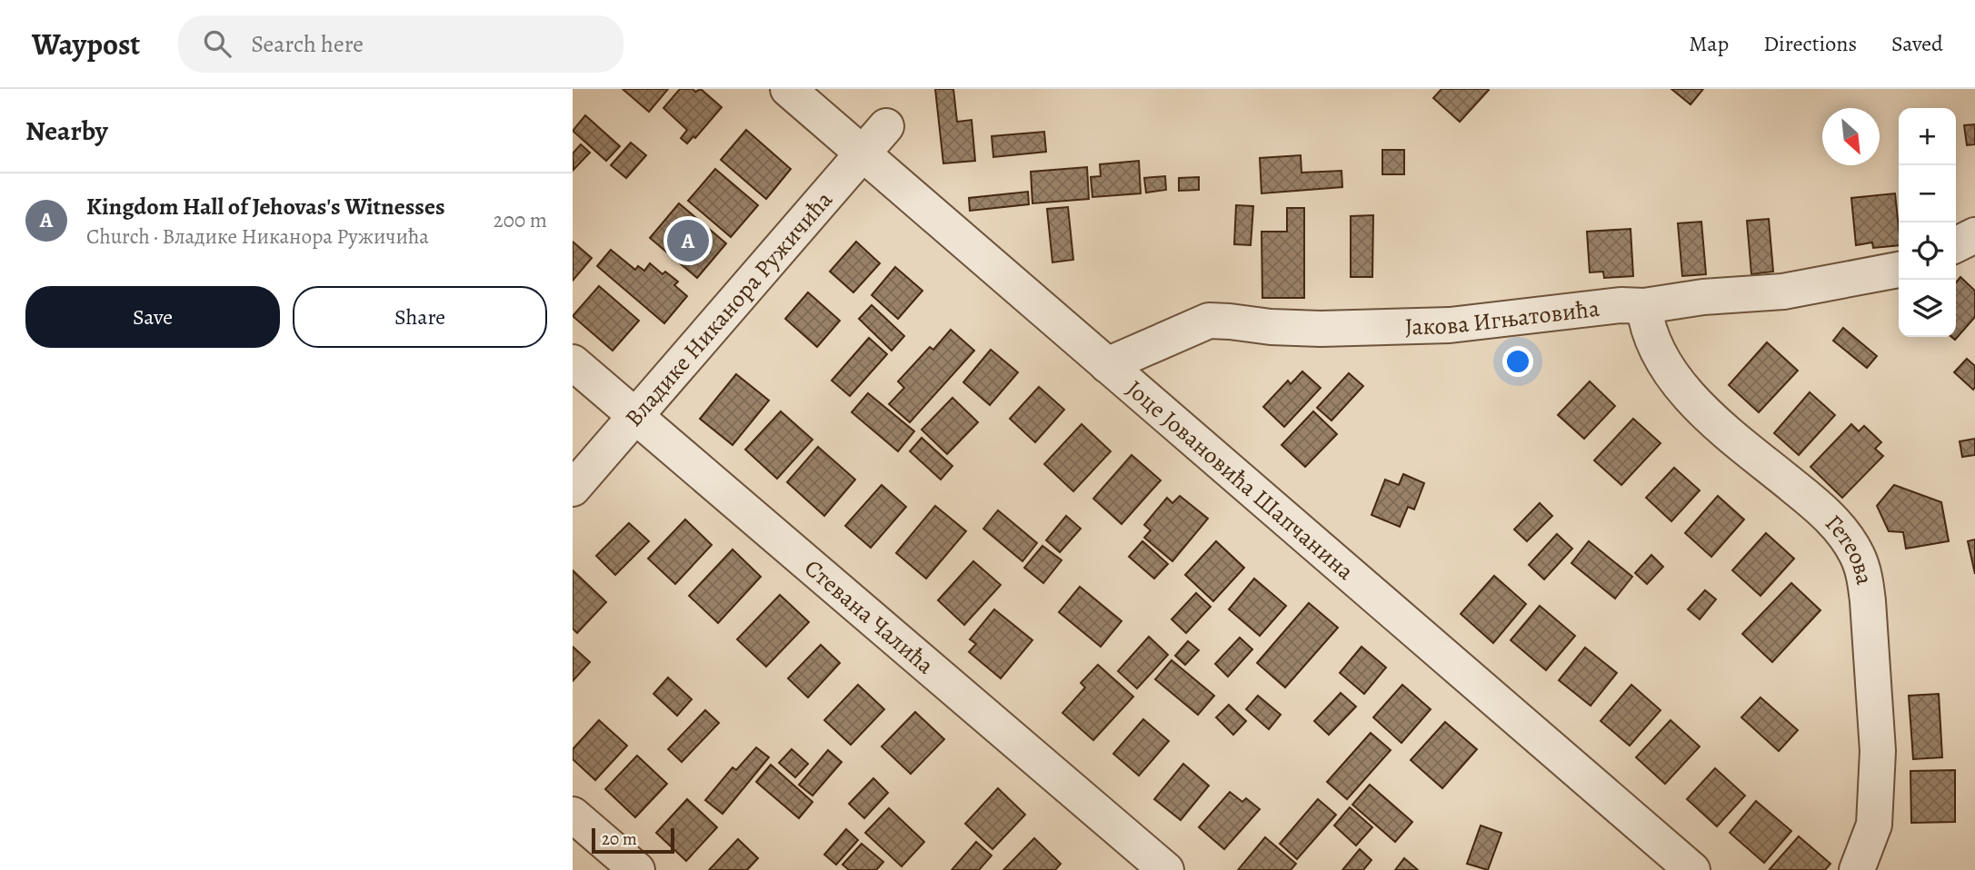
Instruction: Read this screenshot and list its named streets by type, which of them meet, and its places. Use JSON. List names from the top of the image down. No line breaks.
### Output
{"streets":{"street":["Владике Никанора Ружичића","Јакова Игњатовића","Јоце Јовановића Шапчанина","Гетеова","Стевана Чалића"]},"crossings":[["Владике Никанора Ружичића","Јоце Јовановића Шапчанина"],["Владике Никанора Ружичића","Стевана Чалића"],["Јакова Игњатовића","Јоце Јовановића Шапчанина"],["Јакова Игњатовића","Гетеова"]],"scale_bar":"20 m","north":"bottom right","page":{"header":"Waypost","search":"Search here","nav":["Map","Directions","Saved"],"heading":"Nearby","map_buttons":["+","−"],"list":[{"mark":"A","name":"Kingdom Hall of Jehovas's Witnesses","note":"Church · Владике Никанора Ружичића","value":"200 m"}],"pins":"A","buttons":["Save","Share"],"scale":"20 m"}}
